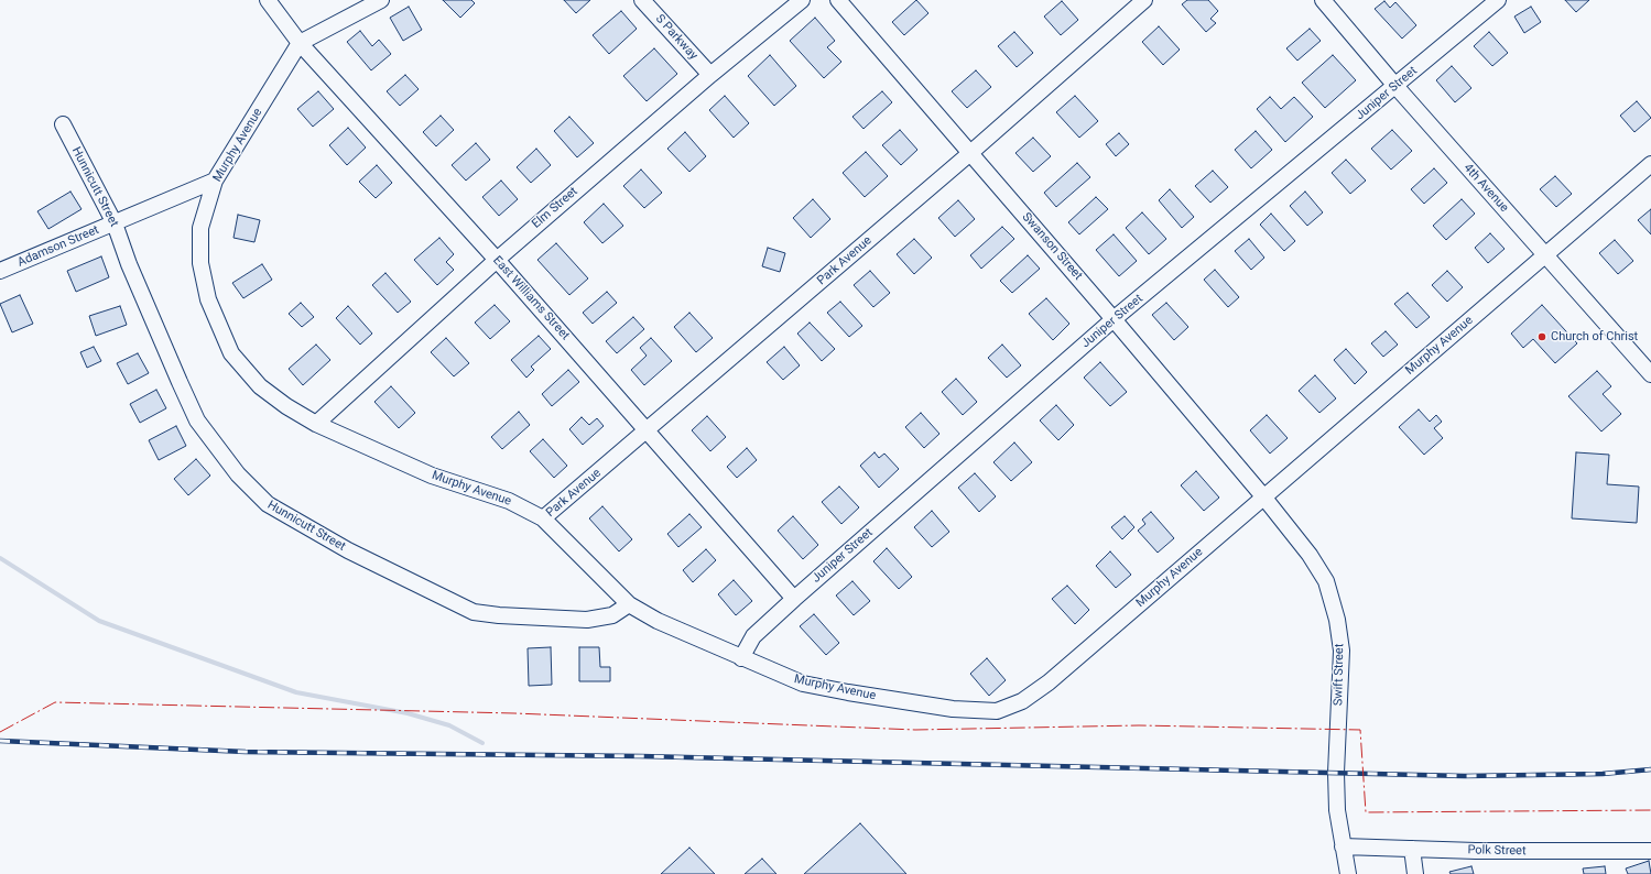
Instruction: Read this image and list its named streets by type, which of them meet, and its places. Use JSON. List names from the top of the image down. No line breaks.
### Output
{"streets":{"street":["S Parkway","Juniper Street","Murphy Avenue","Hunnicutt Street","4th Avenue","Elm Street","Adamson Street","Swanson Street","Park Avenue","East Williams Street","Swift Street","Polk Street"]},"crossings":[["S Parkway","Elm Street"],["Juniper Street","Murphy Avenue"],["Juniper Street","4th Avenue"],["Juniper Street","Swanson Street"],["Juniper Street","East Williams Street"],["Murphy Avenue","Hunnicutt Street"],["Murphy Avenue","4th Avenue"],["Murphy Avenue","Elm Street"],["Murphy Avenue","Adamson Street"],["Murphy Avenue","Swanson Street"],["Murphy Avenue","Park Avenue"],["Murphy Avenue","East Williams Street"],["Murphy Avenue","Swift Street"],["Hunnicutt Street","Adamson Street"],["Elm Street","East Williams Street"],["Swanson Street","Park Avenue"],["Swanson Street","Swift Street"],["Park Avenue","East Williams Street"],["Swift Street","Polk Street"]],"places":["Church of Christ"]}
